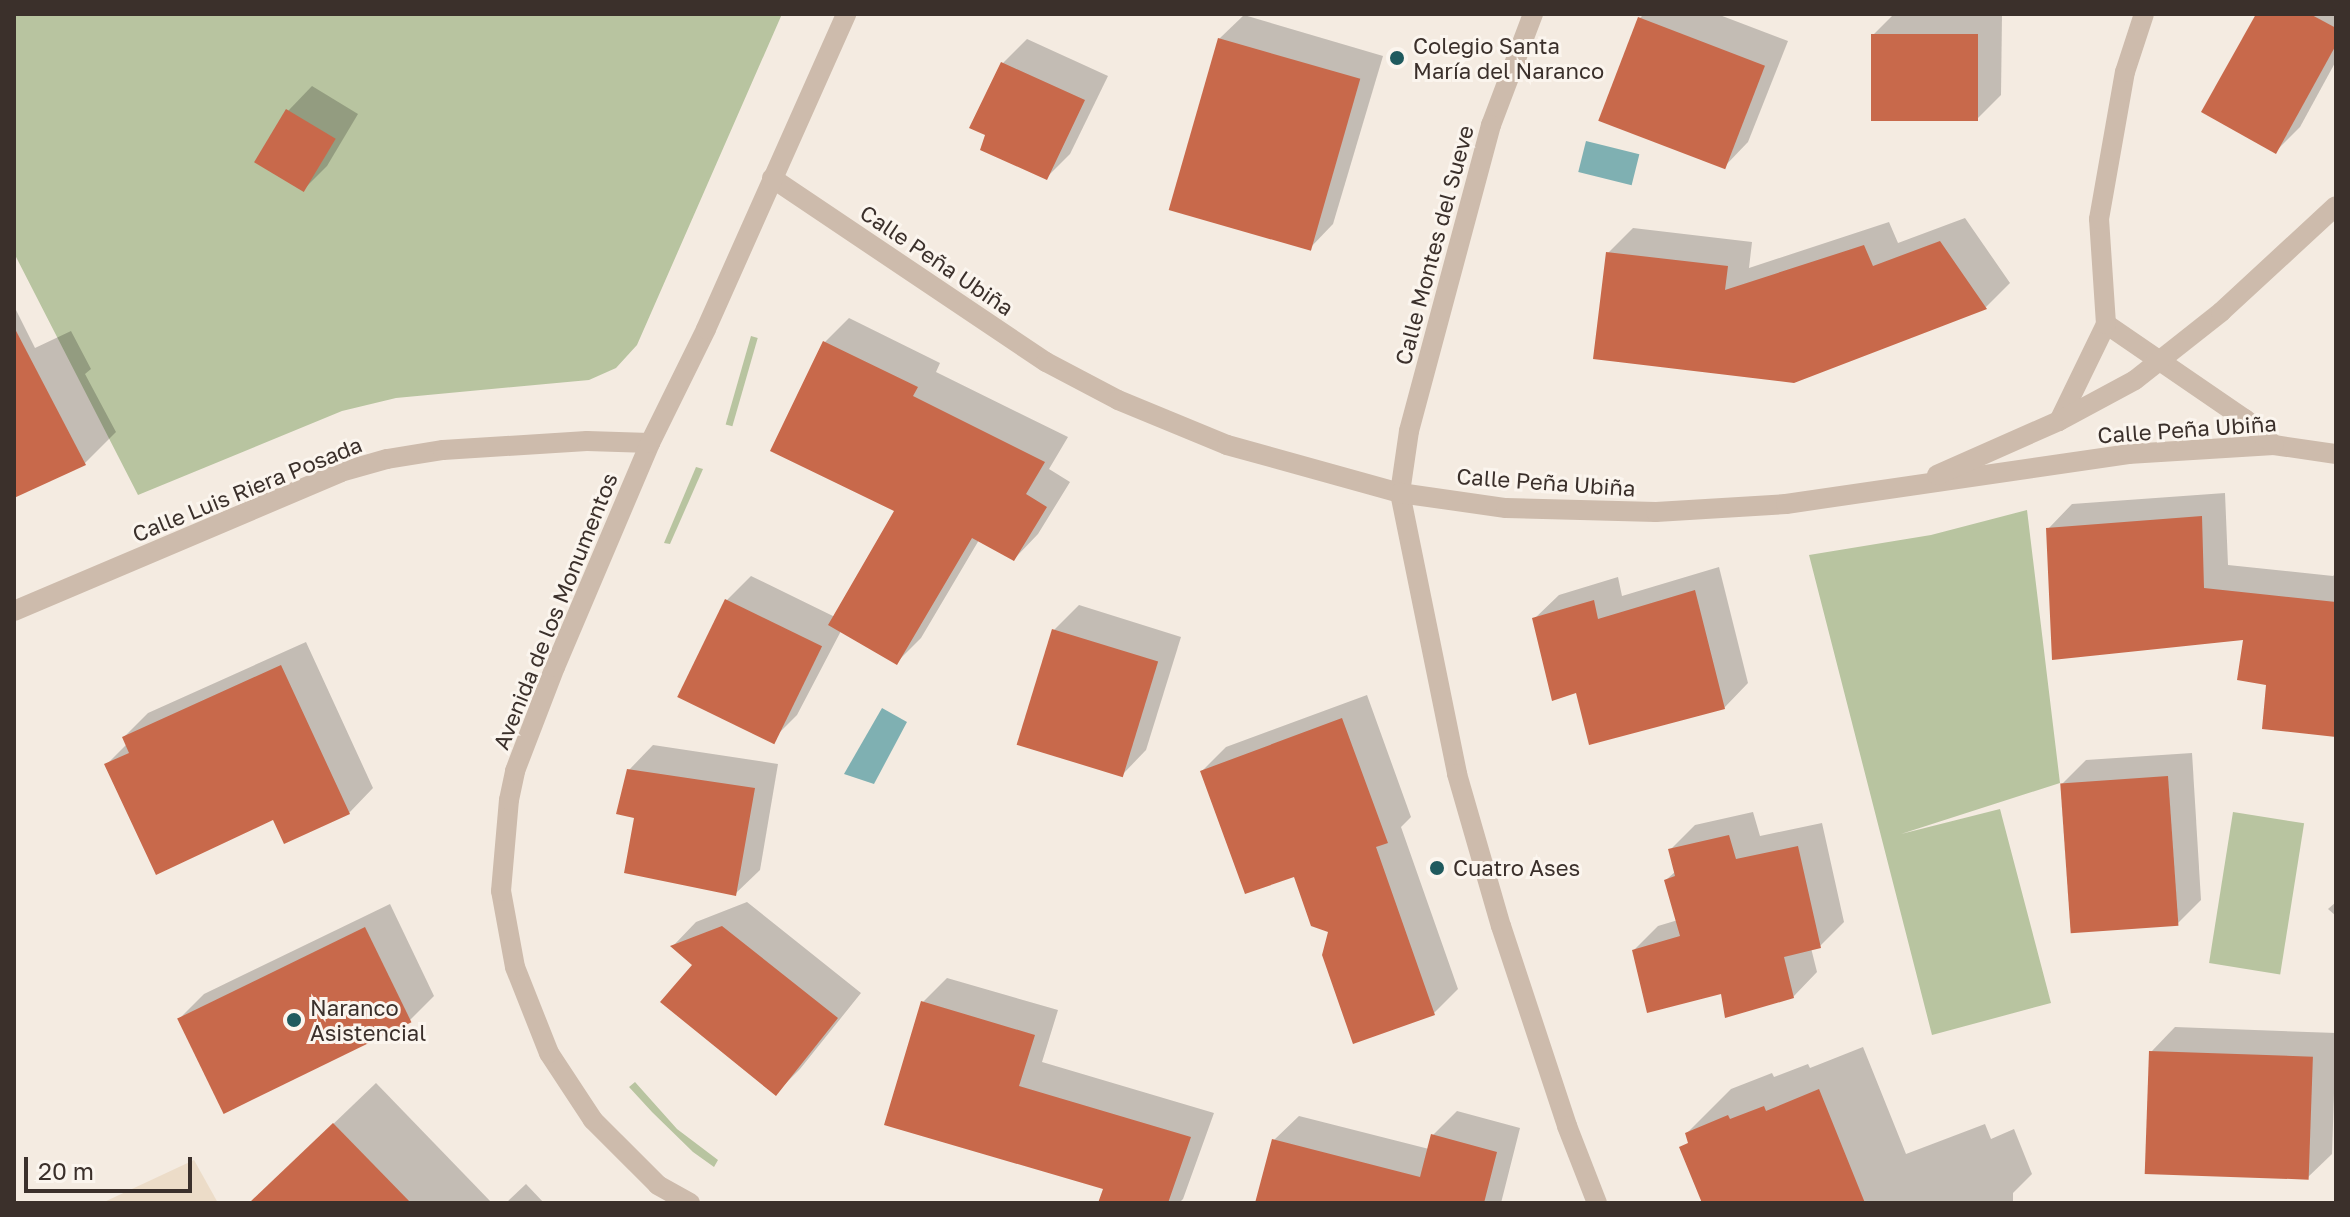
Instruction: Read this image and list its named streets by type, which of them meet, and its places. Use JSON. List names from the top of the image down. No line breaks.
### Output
{"streets":{"street":["Calle Montes del Sueve","Calle Peña Ubiña","Calle Luis Riera Posada","Avenida de los Monumentos"]},"crossings":[["Calle Montes del Sueve","Calle Peña Ubiña"],["Calle Peña Ubiña","Avenida de los Monumentos"],["Calle Luis Riera Posada","Avenida de los Monumentos"]],"places":["Colegio Santa María del Naranco","Cuatro Ases","Naranco Asistencial"],"scale_bar":"20 m"}
